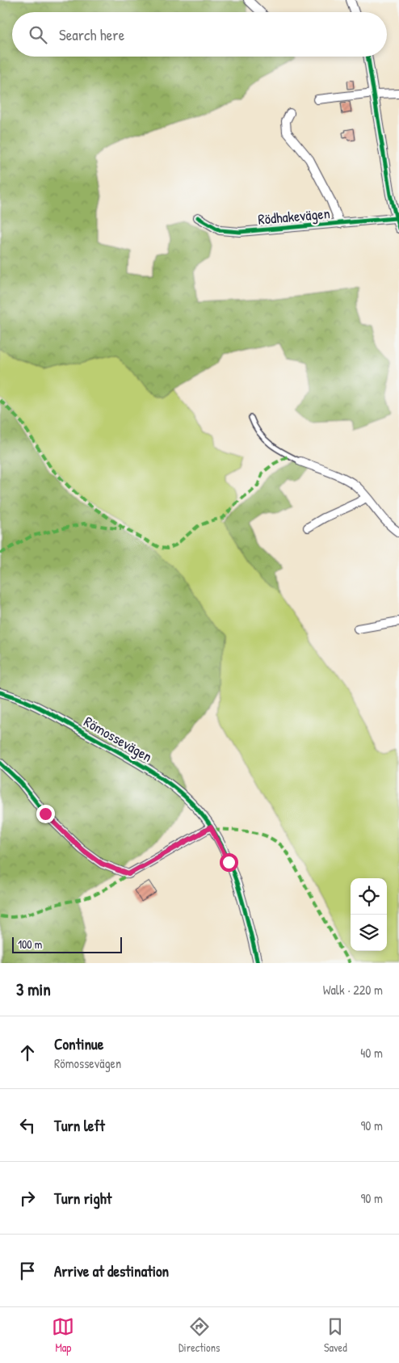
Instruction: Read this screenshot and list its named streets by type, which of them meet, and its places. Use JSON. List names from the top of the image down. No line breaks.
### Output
{"streets":{"street":["Rödhakevägen","Römossevägen"]},"scale_bar":"100 m","page":{"search":"Search here","scale":"100 m","heading":["3 min","Walk · 220 m"],"list":[["Continue","Römossevägen","40 m"],["Turn left","90 m"],["Turn right","90 m"],"Arrive at destination"],"nav":["Map","Directions","Saved"]}}
